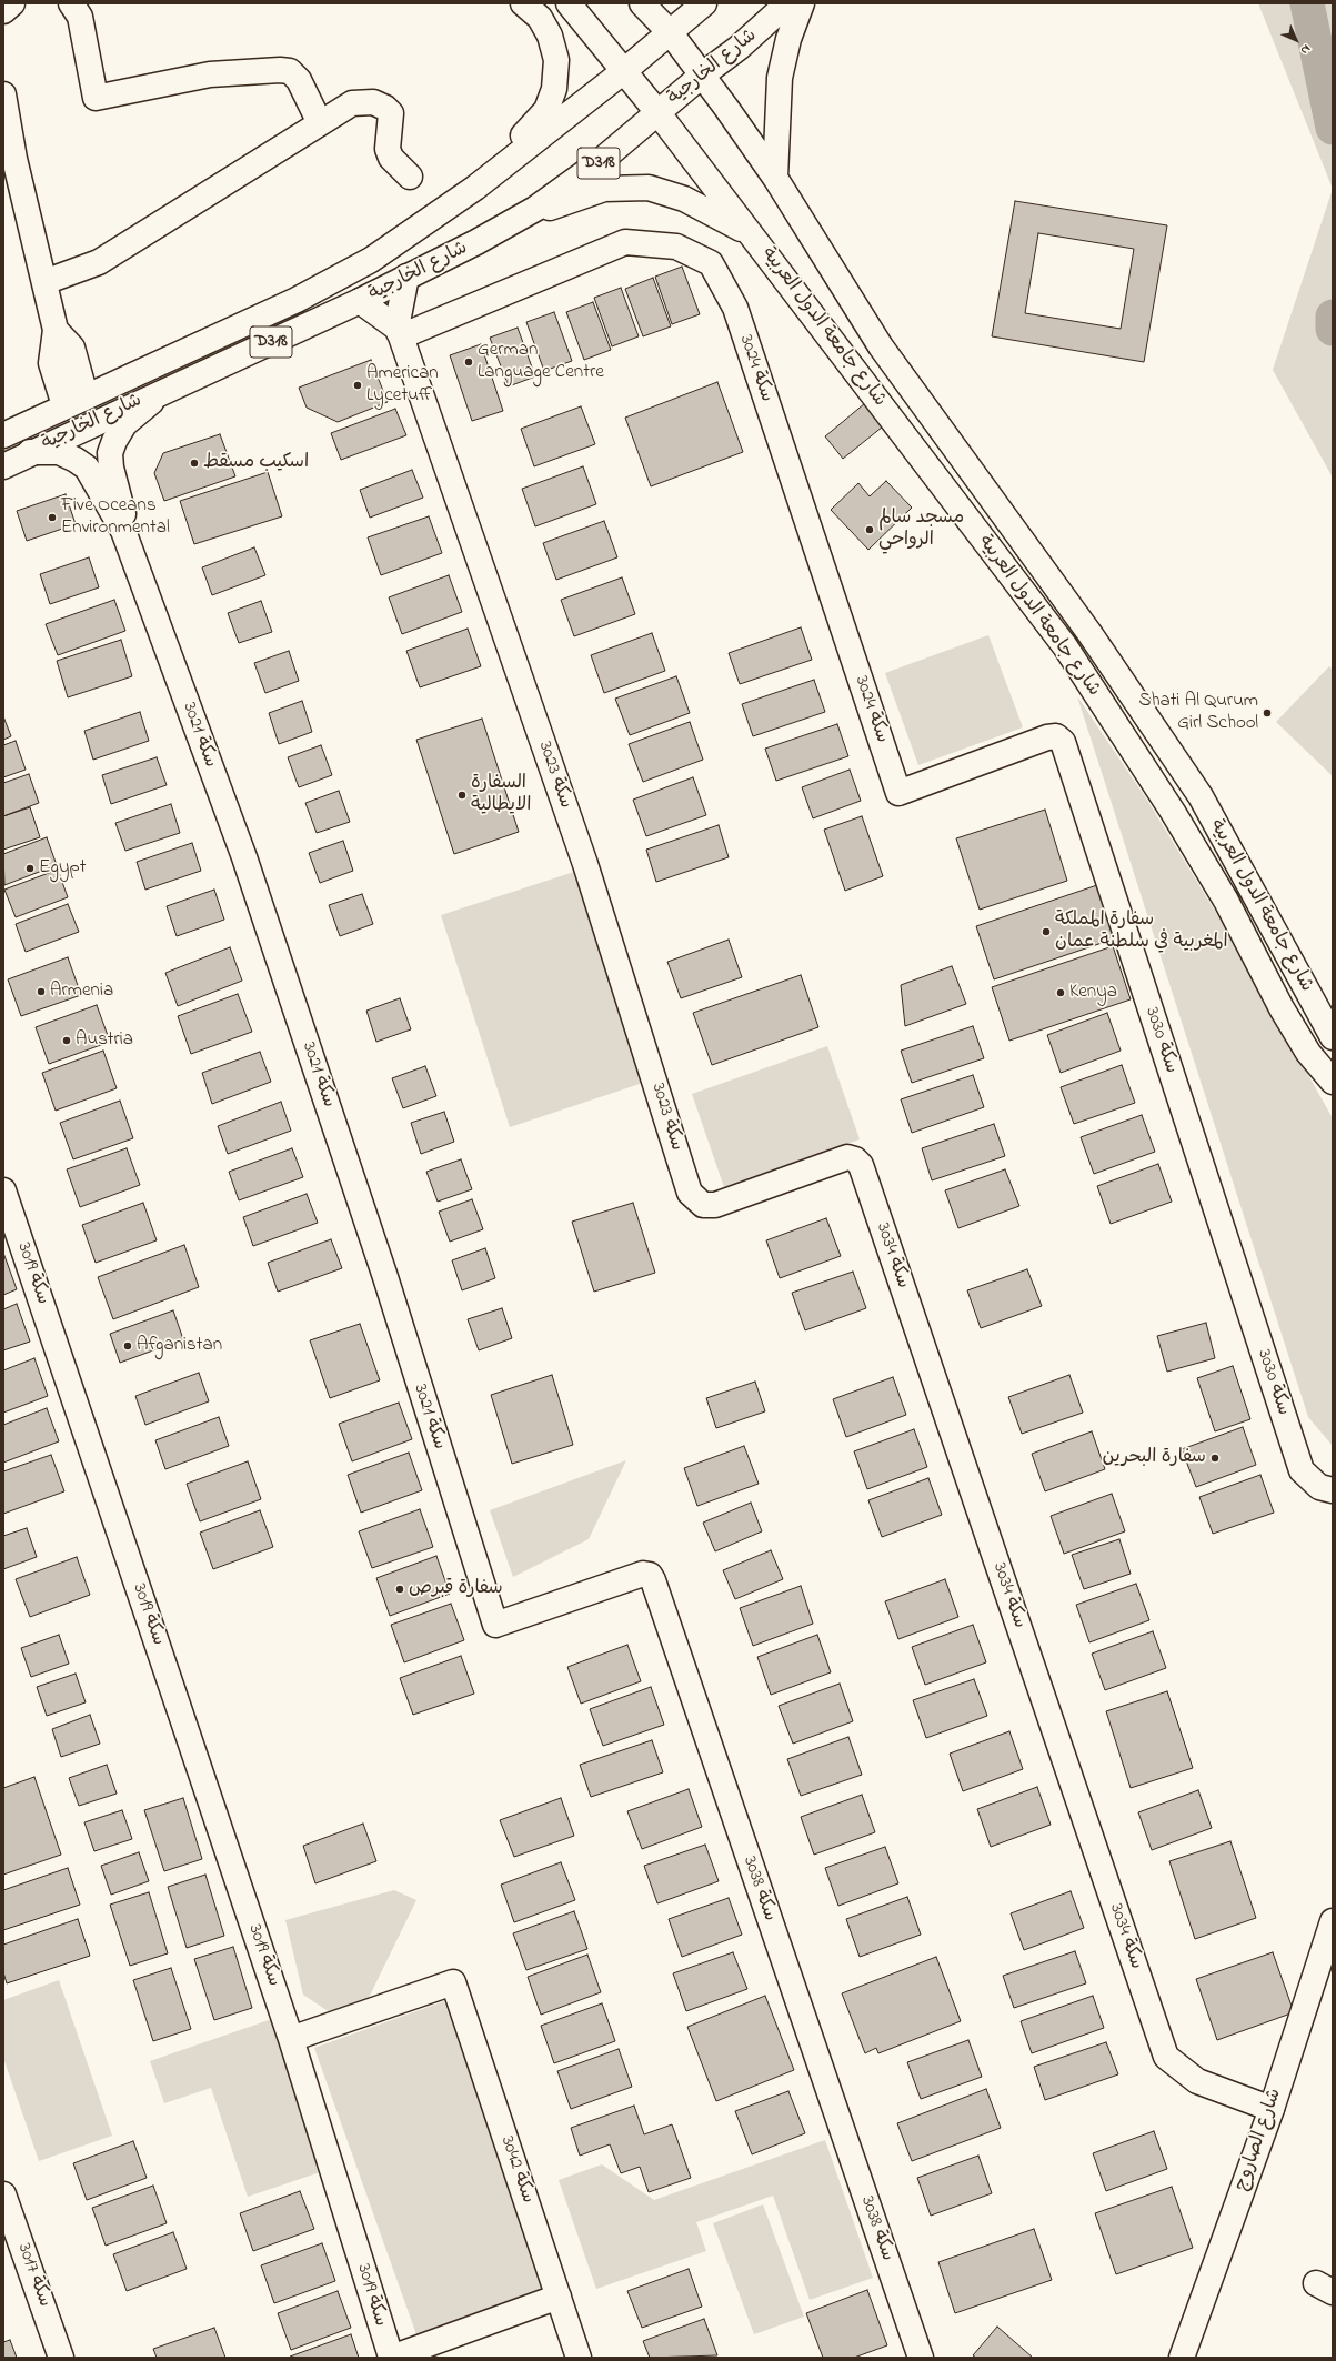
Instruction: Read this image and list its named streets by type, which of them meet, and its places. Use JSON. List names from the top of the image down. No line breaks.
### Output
{"streets":{"street":["شارع الخارجية","D318","شارع جامعة الدول العربية","سكة 3024","سكة 3021","سكة 3023","سكة 3030","سكة 3034","سكة 3019","سكة 3038","شارع الصاروج","سكة 3042","سكة 3017"]},"crossings":[["شارع الخارجية","شارع جامعة الدول العربية"],["شارع الخارجية","سكة 3021"],["سكة 3024","سكة 3023"],["سكة 3024","سكة 3030"],["سكة 3021","سكة 3038"],["سكة 3023","سكة 3034"],["سكة 3034","شارع الصاروج"],["سكة 3019","سكة 3042"]],"places":["German Language Centre","American Lycetuff","اسكيب مسقط","Five Oceans Environmental","مسجد سالم الرواحي","Shati Al Qurum Girl School","السفارة الايطالية","Egypt","سفارة المملكة المغربية في سلطنة عمان","Armenia","Kenya","Austria","Afganistan","سفارة البحرين","سفارة قبرص"],"north":"bottom right"}
